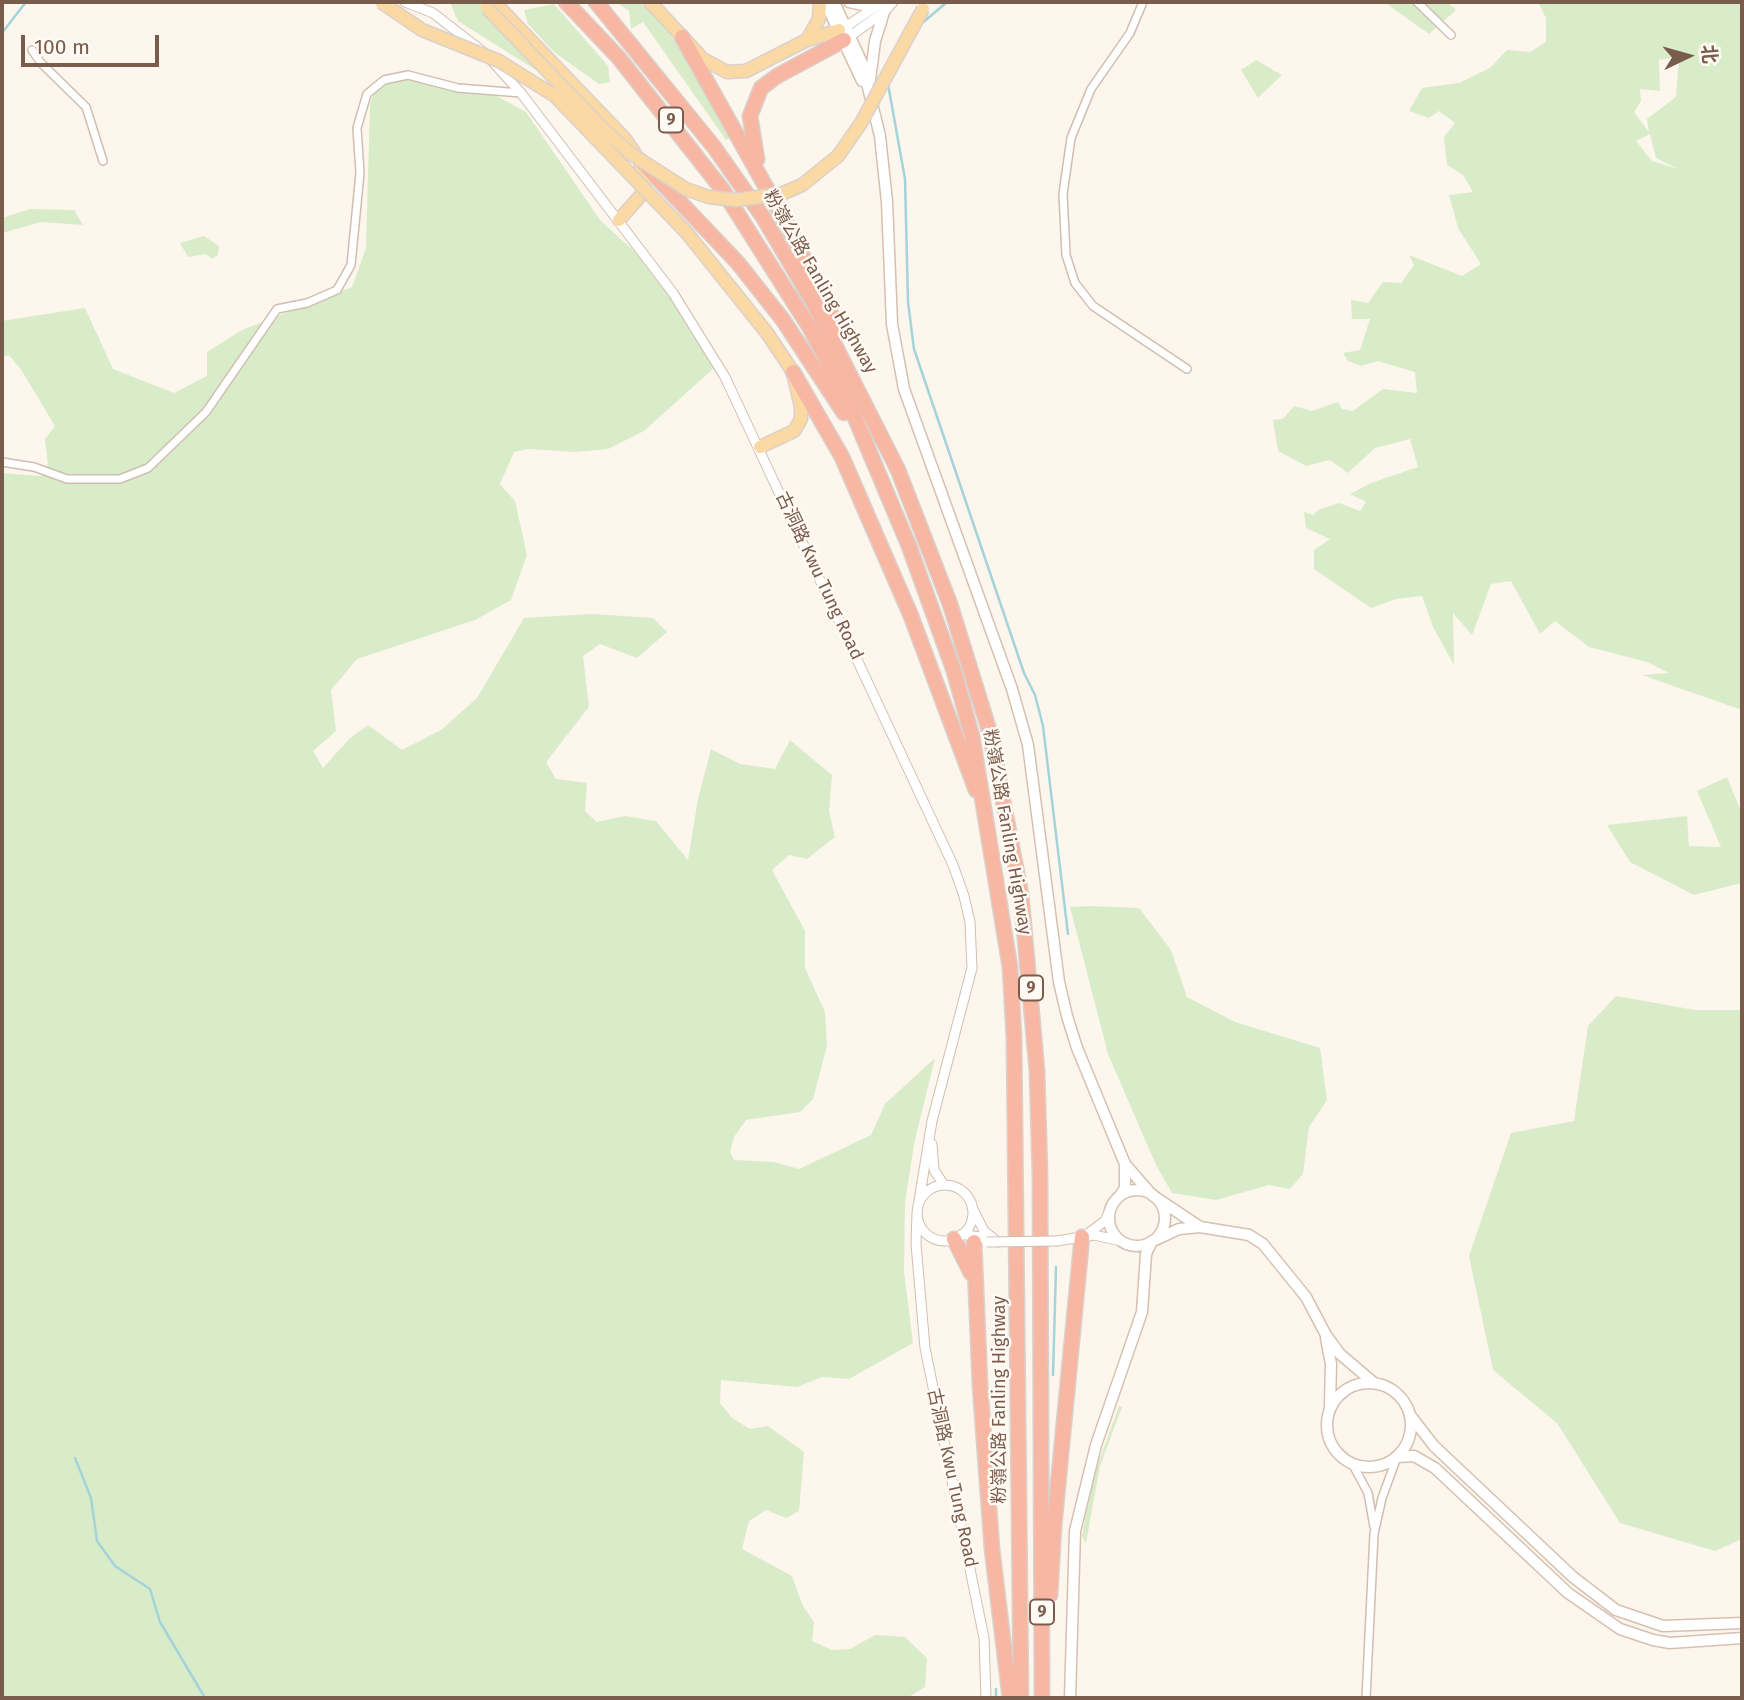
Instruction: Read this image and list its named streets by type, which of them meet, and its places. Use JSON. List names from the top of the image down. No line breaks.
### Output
{"streets":{"highway":["9","粉嶺公路 Fanling Highway"],"street":["古洞路 Kwu Tung Road"]},"scale_bar":"100 m","north":"right"}
